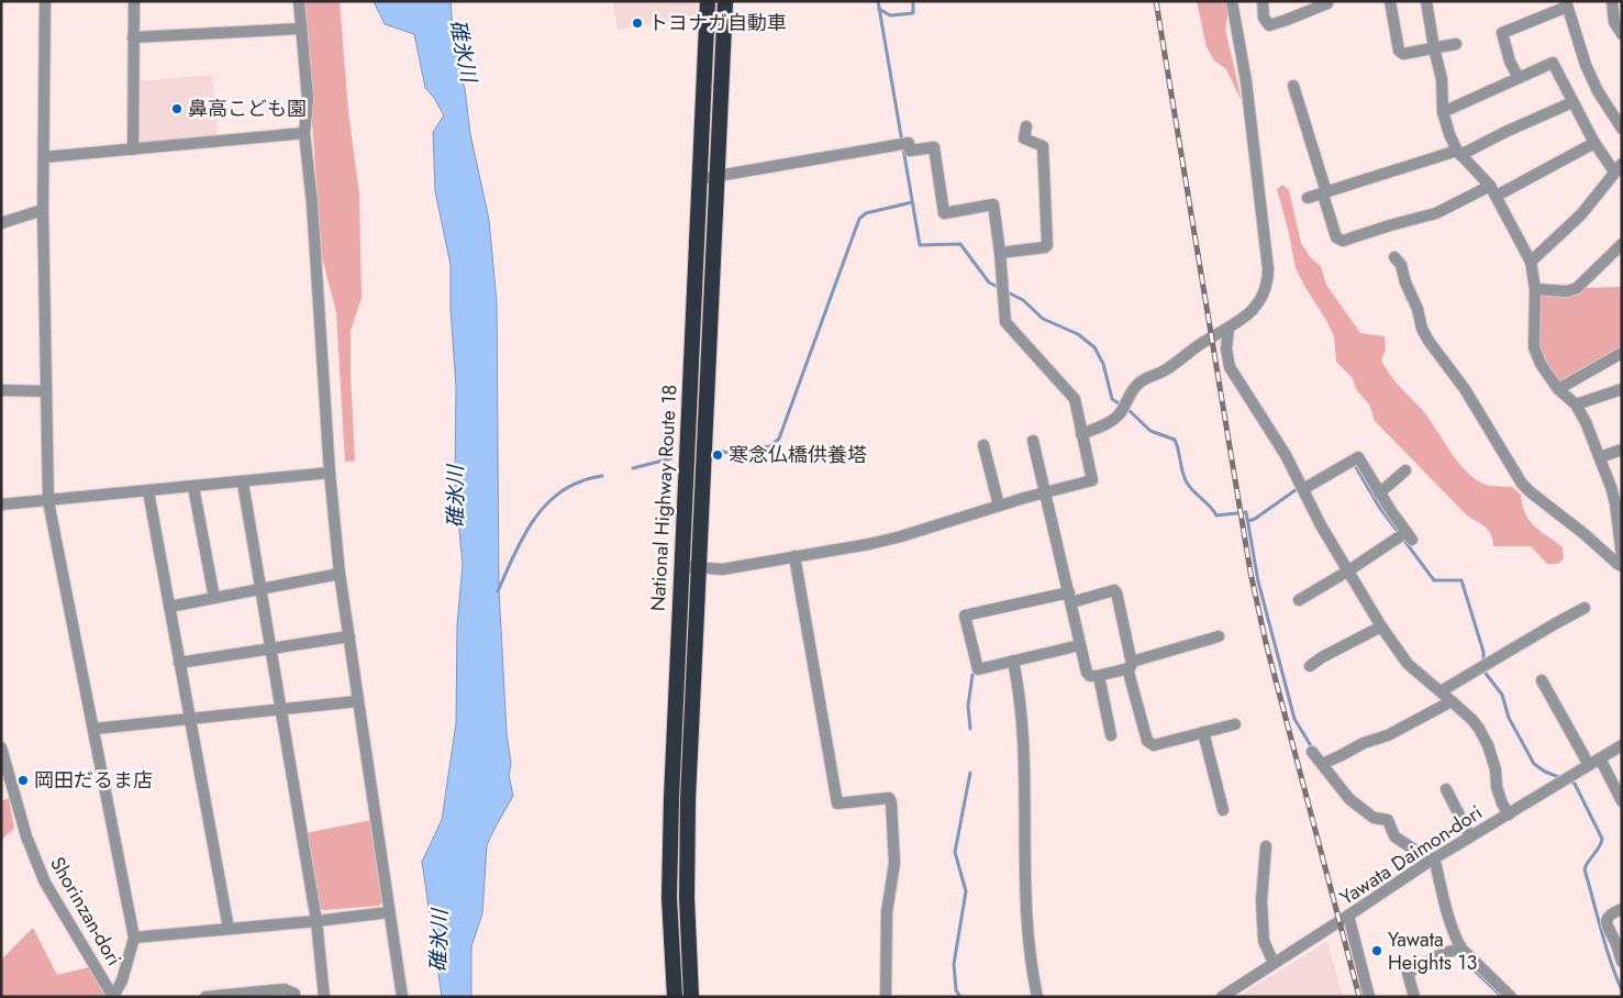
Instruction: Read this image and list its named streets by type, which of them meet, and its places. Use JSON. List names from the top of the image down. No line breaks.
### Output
{"streets":{"highway":["National Highway Route 18"],"street":["Yawata Daimon-dori","Shorinzan-dori"]},"water":["碓氷川"],"places":["トヨナガ自動車","鼻高こども園","寒念仏橋供養塔","岡田だるま店","Yawata Heights 13"]}
